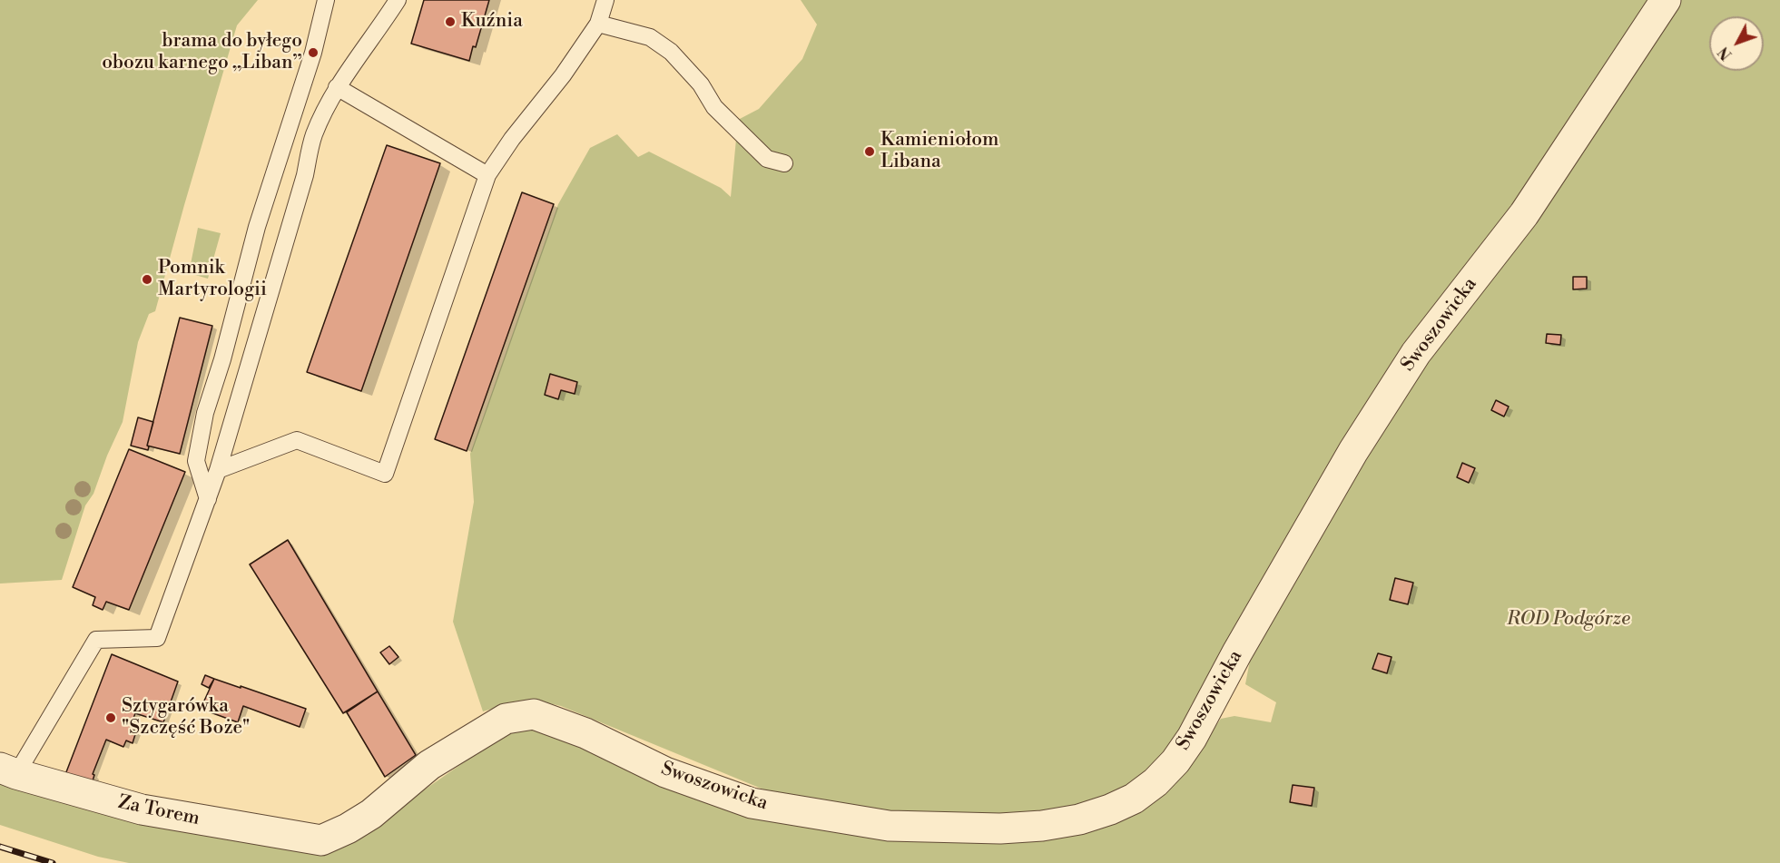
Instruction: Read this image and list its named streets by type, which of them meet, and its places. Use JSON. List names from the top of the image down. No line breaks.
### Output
{"streets":{"street":["Swoszowicka","Za Torem"]},"crossings":[["Swoszowicka","Za Torem"]],"parks":["ROD Podgórze"],"places":["Kuźnia","brama do byłego obozu karnego „Liban”","Kamieniołom Libana","Pomnik Martyrologii","Sztygarówka \"Szczęść Boże\""],"north":"bottom left"}
